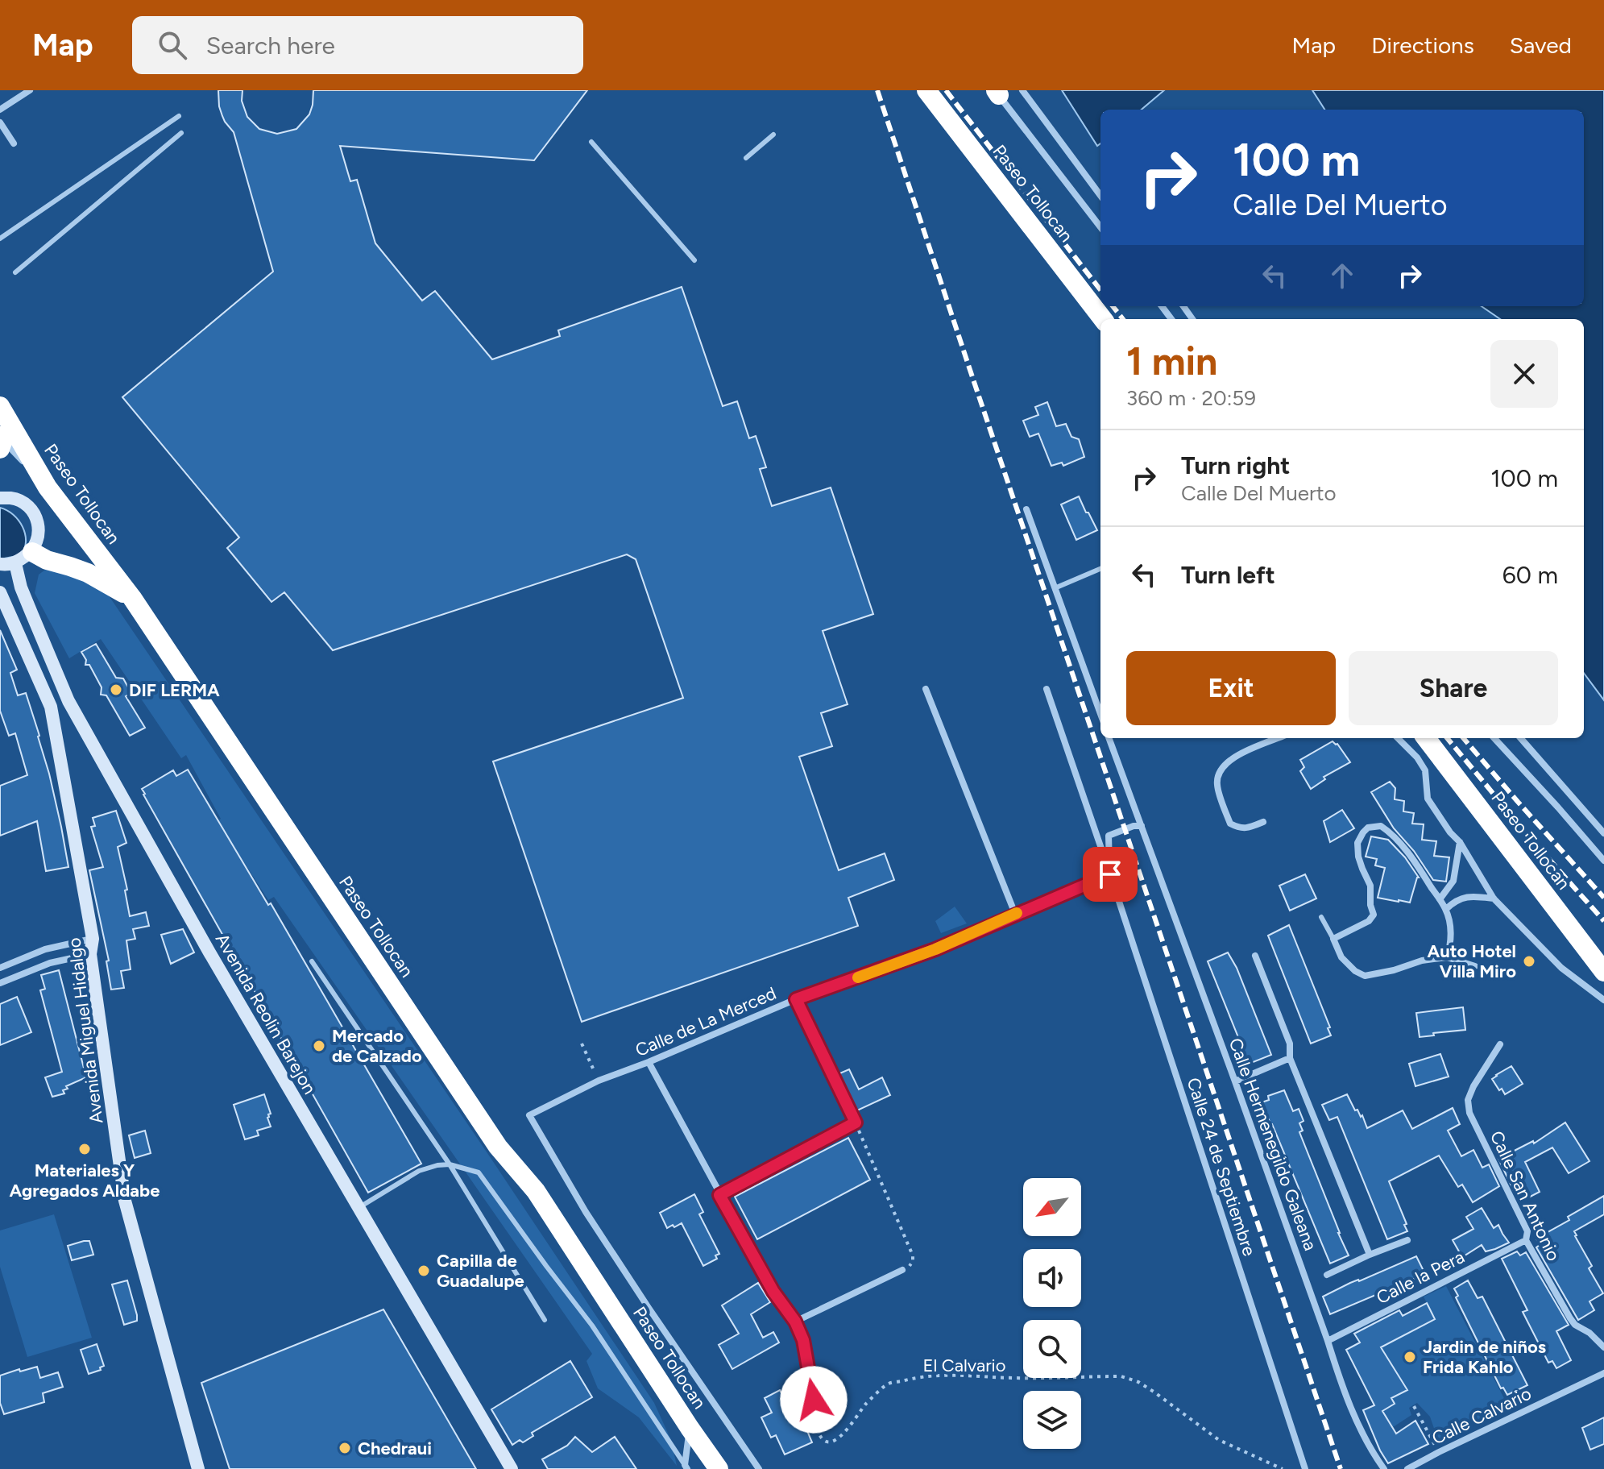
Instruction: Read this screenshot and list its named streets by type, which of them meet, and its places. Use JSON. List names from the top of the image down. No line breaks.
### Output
{"streets":{"highway":["Paseo Tollocan"],"main road":["Avenida Reolin Barejon","Avenida Miguel Hidalgo"],"street":["Calle de La Merced","Calle Hermenegildo Galeana","Calle 24 de Septiembre","Calle San Antonio","Calle la Pera","Calle Calvario"],"path":["El Calvario"]},"crossings":[["Calle de La Merced","Calle 24 de Septiembre"],["Calle Hermenegildo Galeana","Calle la Pera"],["Calle San Antonio","Calle la Pera"]],"places":["DIF LERMA","Auto Hotel Villa Miro","Mercado de Calzado","Materiales Y Agregados Aldabe","Capilla de Guadalupe","Jardin de niños Frida Kahlo","Chedraui"],"north":"bottom left","page":{"header":"Map","search":"Search here","nav":["Map","Directions","Saved"],"turn":["100 m","Calle Del Muerto"],"heading":["1 min","360 m · 20:59"],"list":[{"name":"Turn right","note":"Calle Del Muerto","value":"100 m"},{"name":"Turn left","value":"60 m"}],"buttons":["Exit","Share"]}}
